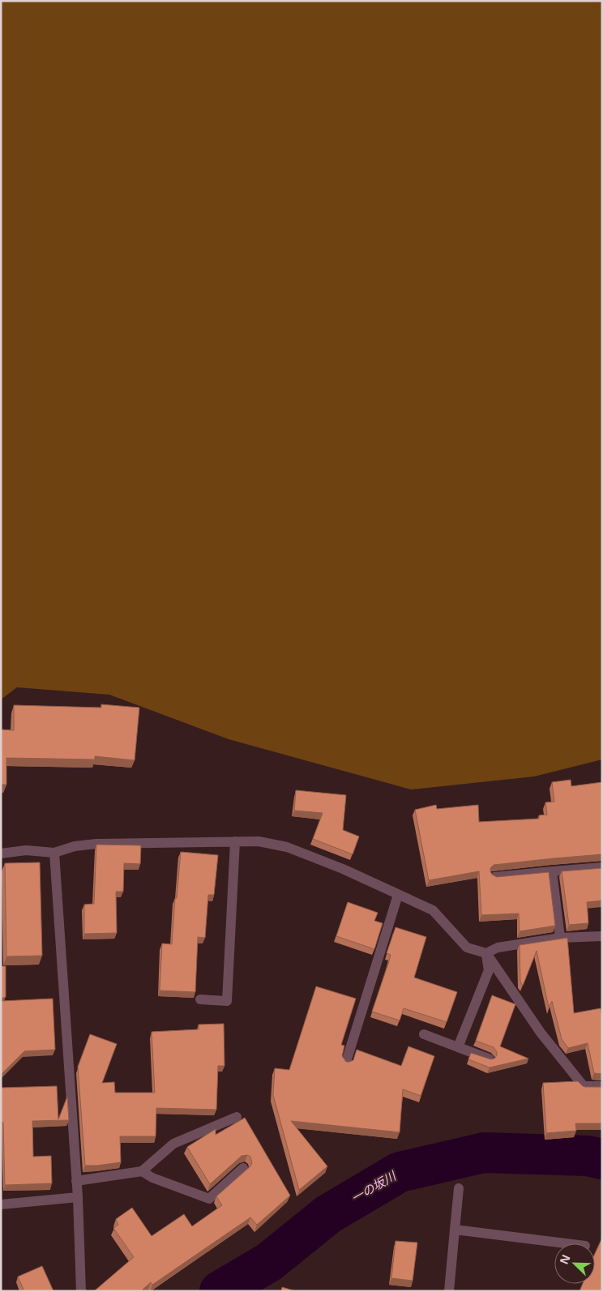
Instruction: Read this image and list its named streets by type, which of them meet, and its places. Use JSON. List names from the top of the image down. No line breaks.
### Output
{"water":["一の坂川"],"north":"top left"}
